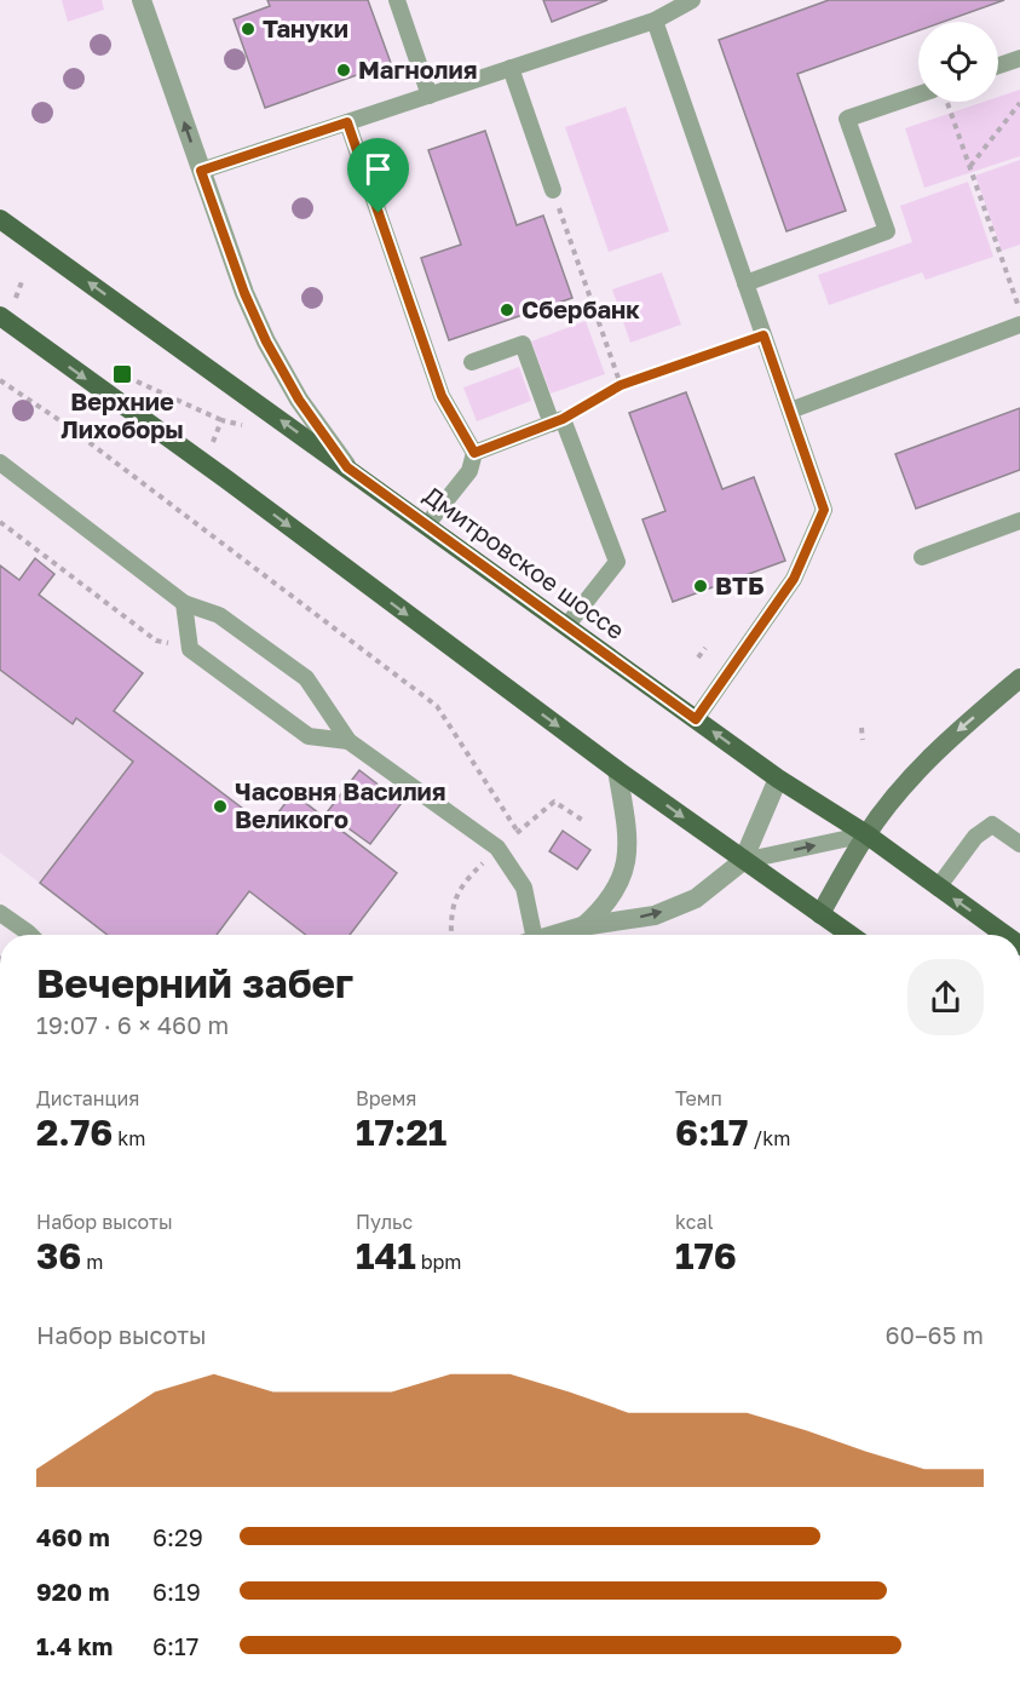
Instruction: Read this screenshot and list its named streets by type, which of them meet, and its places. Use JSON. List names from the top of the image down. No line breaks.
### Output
{"streets":{"main road":["Дмитровское шоссе"]},"places":{"other":["Тануки","Магнолия","Сбербанк","ВТБ","Часовня Василия Великого"],"transit":["Верхние Лихоборы"]},"page":{"heading":["Вечерний забег","19:07 · 6 × 460 m"],"stats":[["Дистанция","2.76 km"],["Время","17:21"],["Темп","6:17 /km"],["Набор высоты","36 m"],["Пульс","141 bpm"],["kcal","176"]],"chart":["Набор высоты","60–65 m"],"list":[{"name":"460 m","note":"6:29"},{"name":"920 m","note":"6:19"},{"name":"1.4 km","note":"6:17"}]}}
